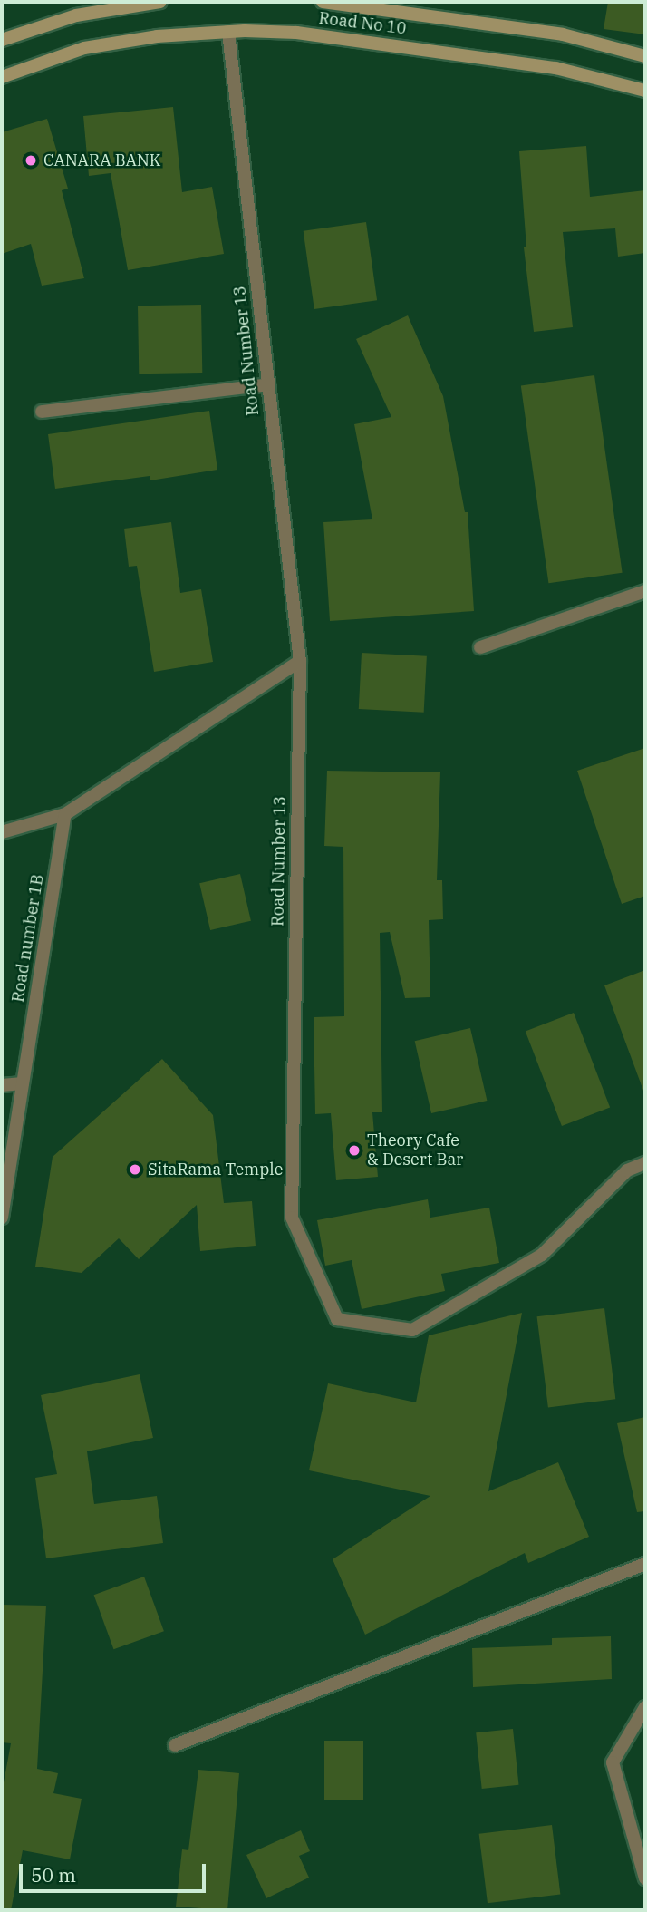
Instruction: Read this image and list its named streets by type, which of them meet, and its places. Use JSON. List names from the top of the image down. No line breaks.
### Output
{"streets":{"main road":["Road No 10"],"street":["Road Number 13","Road number 1B"]},"crossings":[["Road No 10","Road Number 13"]],"places":["CANARA BANK","Theory Cafe & Desert Bar","SitaRama Temple"],"scale_bar":"50 m"}
